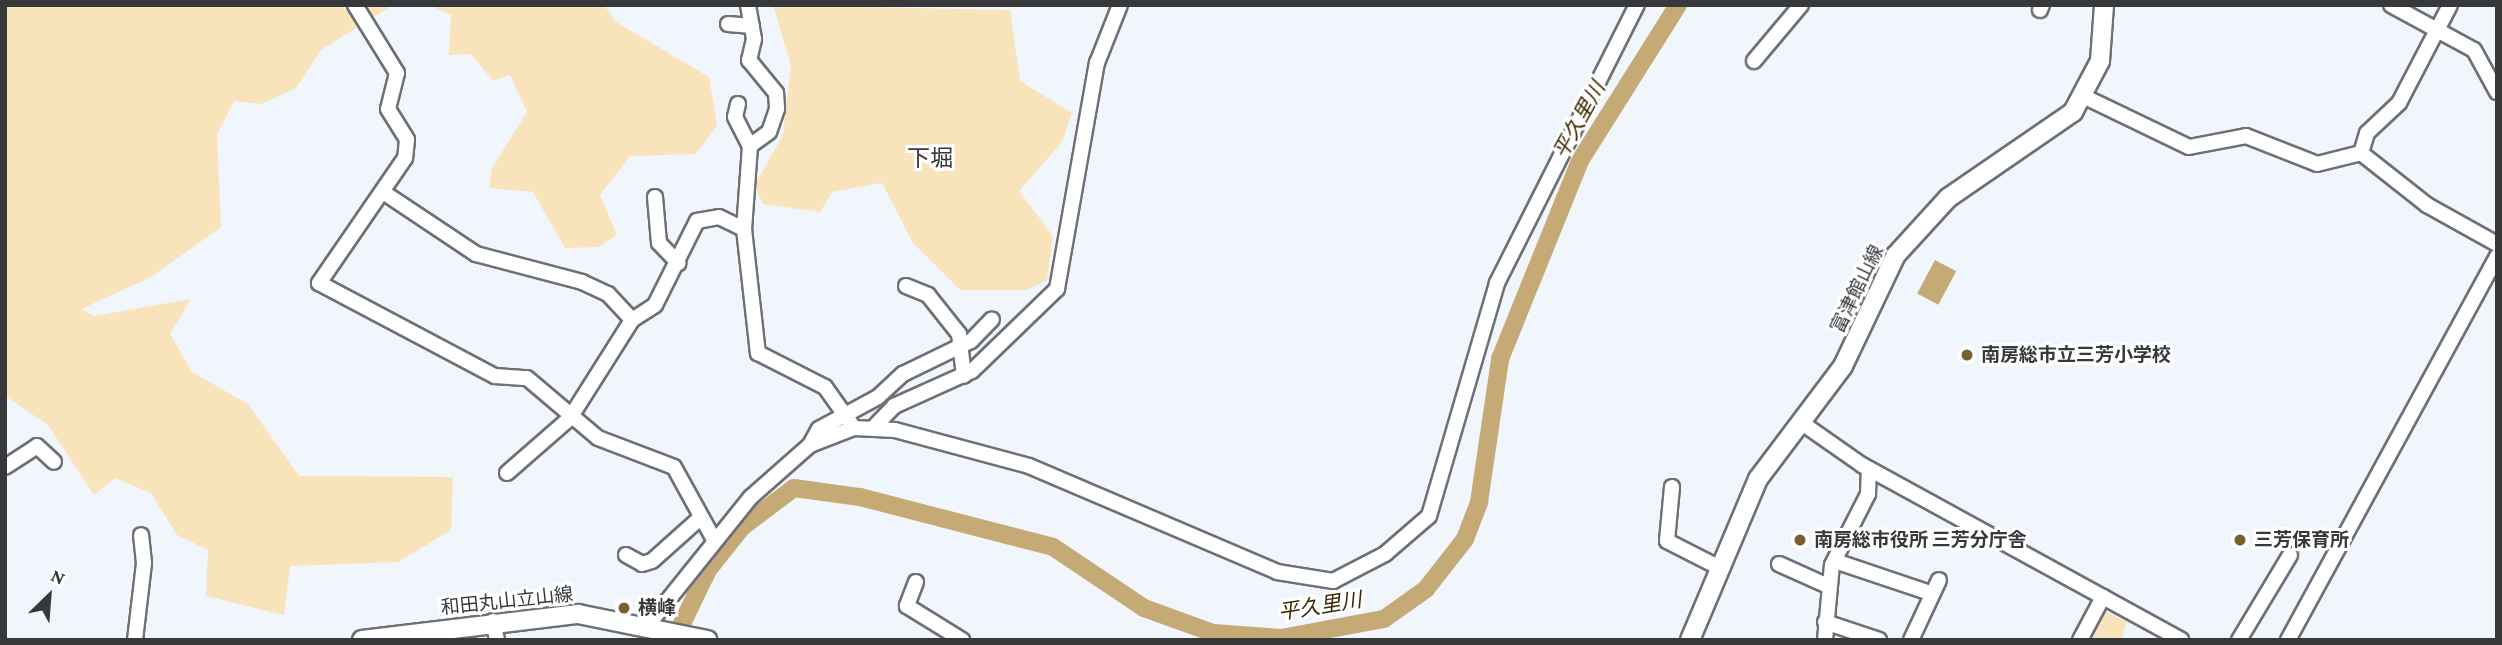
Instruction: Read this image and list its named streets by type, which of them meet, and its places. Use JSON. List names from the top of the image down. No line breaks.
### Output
{"streets":{"main road":["富津館山線","和田丸山立山線"]},"districts":["下堀"],"water":["平久里川"],"places":["南房総市立三芳小学校","南房総市役所 三芳分庁舎","三芳保育所","横峰"],"north":"top right"}
